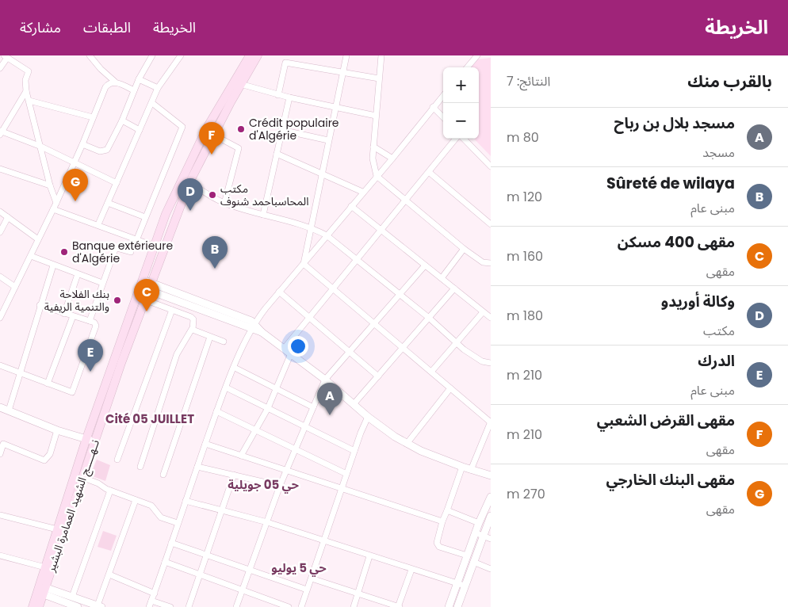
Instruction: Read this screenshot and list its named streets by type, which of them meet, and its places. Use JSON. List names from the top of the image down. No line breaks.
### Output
{"streets":{"main road":["نــهـــــج الشهيد العمامرة البشير"]},"districts":["Cité 05 JUILLET","حي 05 جويلية","حي 5 يوليو"],"places":["Crédit populaire d'Algérie","مكتب المحاسباحمد شنوف","Banque extérieure d'Algérie","بنك الفلاحة والتنمية الريفية"],"page":{"header":"الخريطة","nav":["الخريطة","الطبقات","مشاركة"],"heading":["بالقرب منك","النتائج: 7"],"map_buttons":["+","−"],"list":[{"mark":"A","name":"مسجد بلال بن رباح","note":"مسجد","value":"80 m"},{"mark":"B","name":"Sûreté de wilaya","note":"مبنى عام","value":"120 m"},{"mark":"C","name":"مقهى 400 مسكن","note":"مقهى","value":"160 m"},{"mark":"D","name":"وكالة أوريدو","note":"مكتب","value":"180 m"},{"mark":"E","name":"الدرك","note":"مبنى عام","value":"210 m"},{"mark":"F","name":"مقهى القرض الشعبي","note":"مقهى","value":"210 m"},{"mark":"G","name":"مقهى البنك الخارجي","note":"مقهى","value":"270 m"}],"pins":["F","G","D","B","C","E","A"]}}
